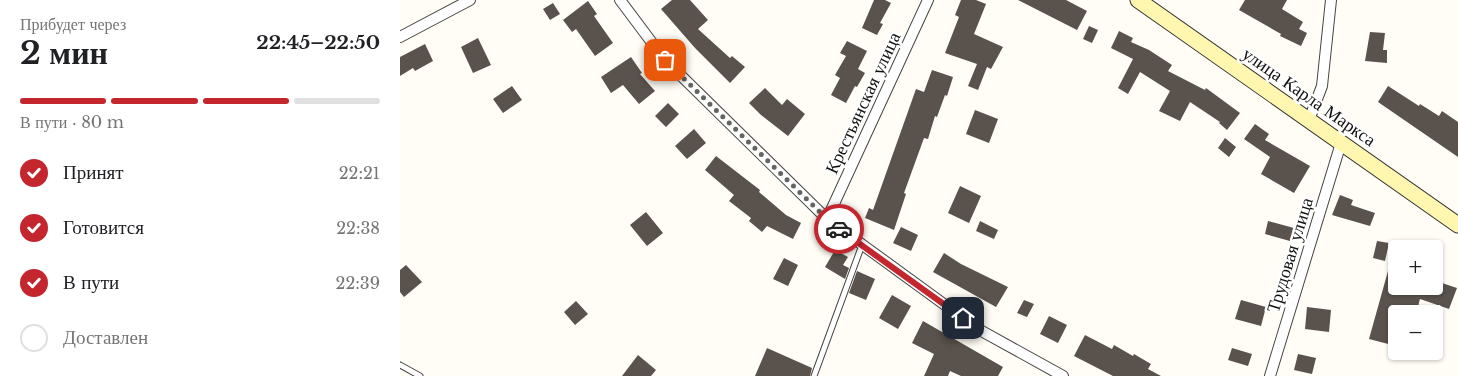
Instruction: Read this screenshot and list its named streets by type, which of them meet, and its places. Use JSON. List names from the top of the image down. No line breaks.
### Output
{"streets":{"main road":["улица Карла Маркса"],"street":["Крестьянская улица","Трудовая улица"]},"crossings":[["улица Карла Маркса","Трудовая улица"]],"page":{"heading":["2 мин","Прибудет через","22:45–22:50"],"bar":"В пути · 80 m","list":[["Принят","22:21"],["Готовится","22:38"],["В пути","22:39"],"Доставлен"],"map_buttons":["+","−"]}}
